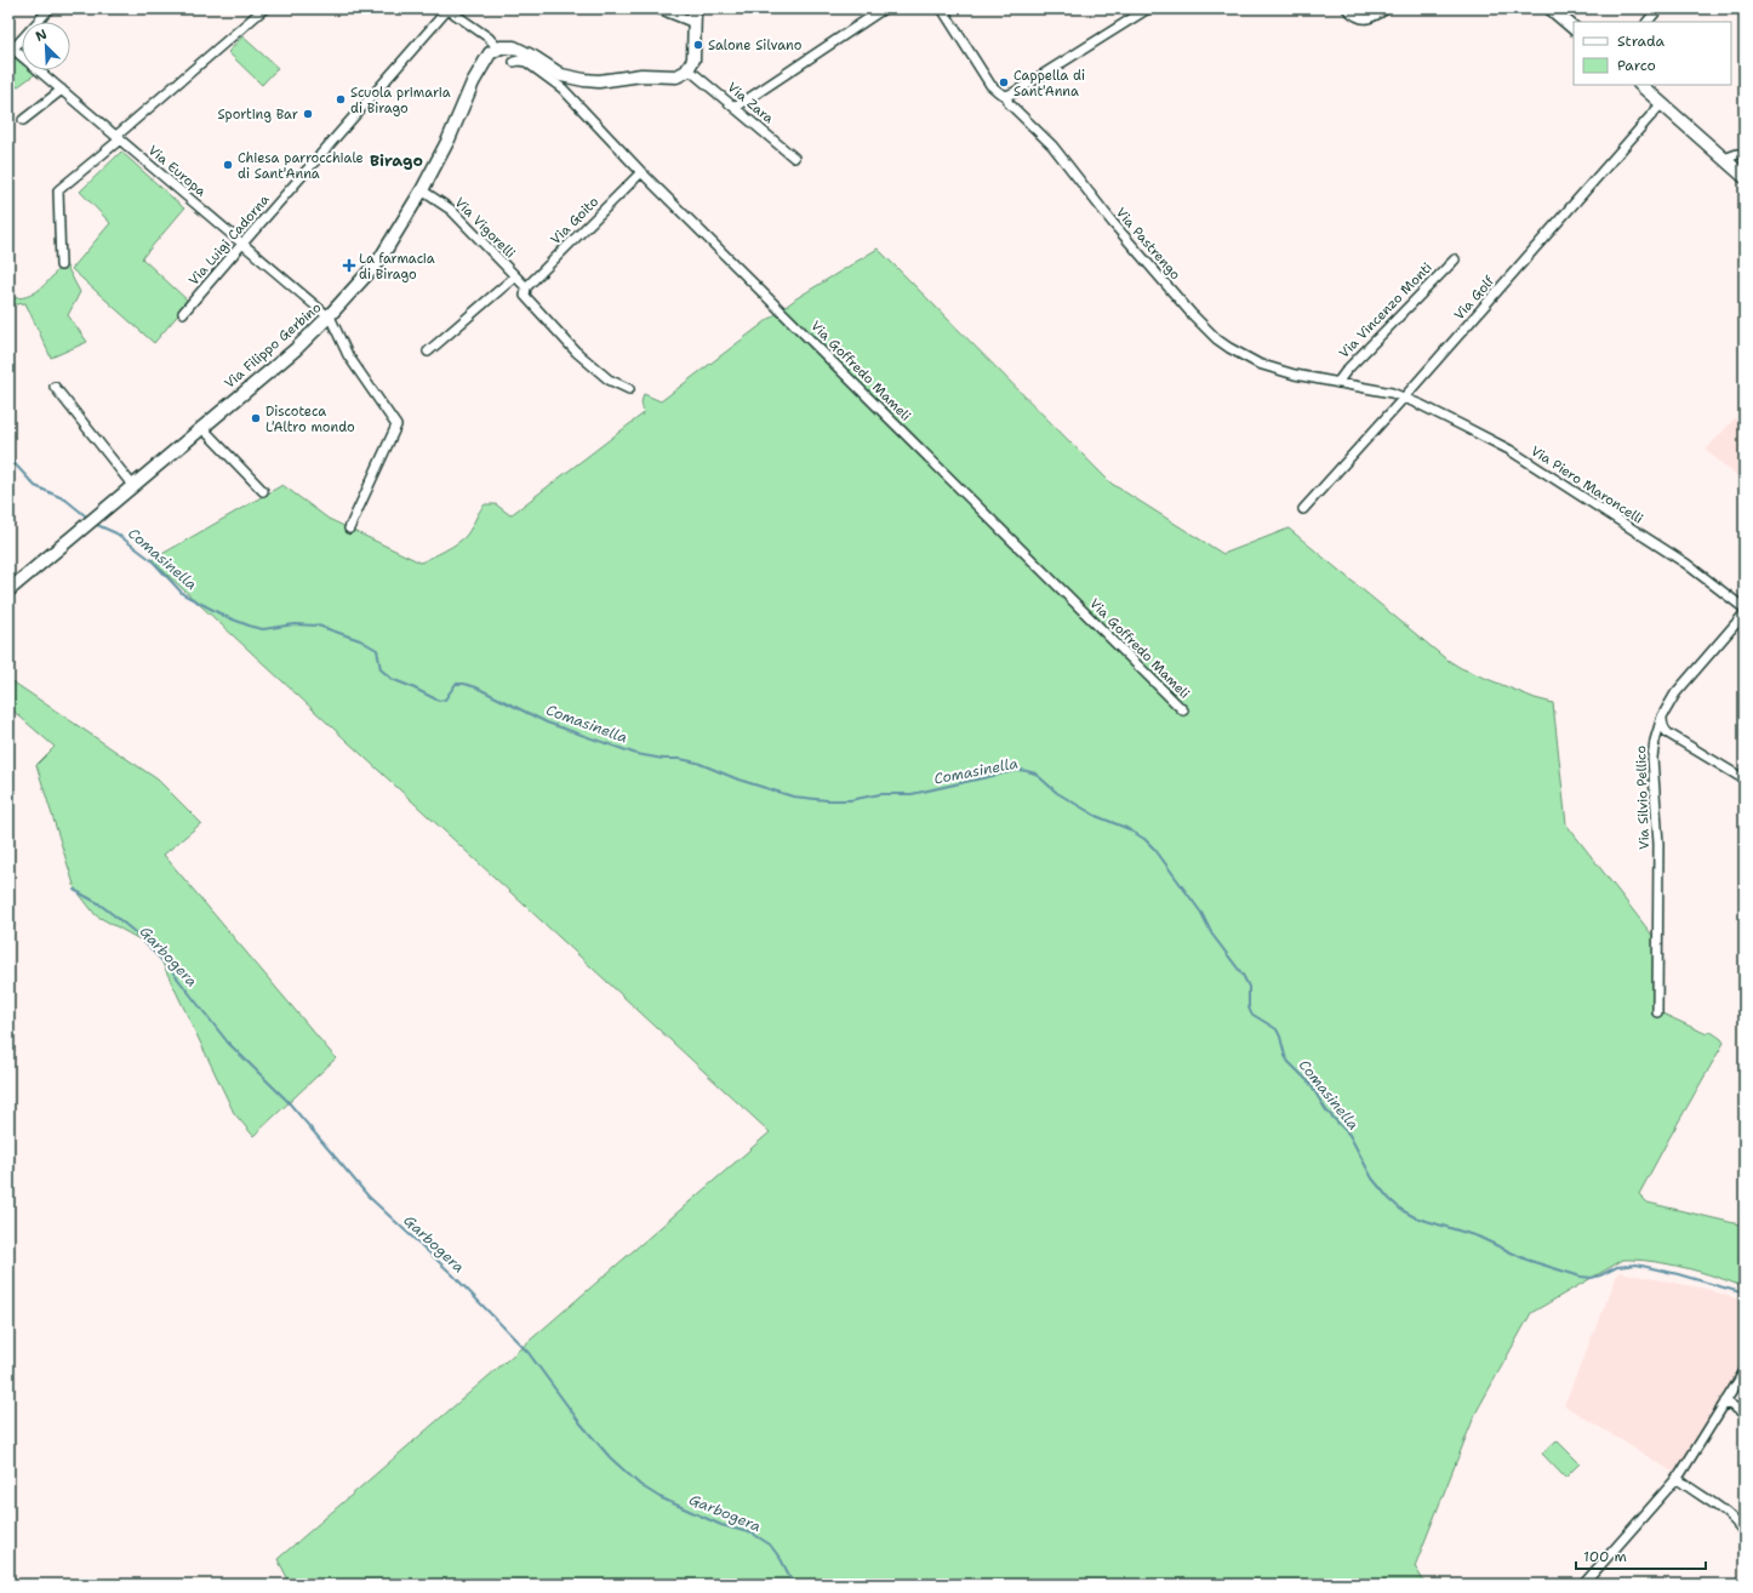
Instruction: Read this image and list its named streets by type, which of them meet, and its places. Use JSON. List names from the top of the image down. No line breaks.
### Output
{"streets":{"street":["Via Zara","Via Europa","Via Goito","Via Vigorelli","Via Luigi Cadorna","Via Pastrengo","Via Golf","Via Vincenzo Monti","Via Filippo Gerbino","Via Goffredo Mameli","Via Piero Maroncelli","Via Silvio Pellico"]},"crossings":[["Via Europa","Via Luigi Cadorna"],["Via Europa","Via Filippo Gerbino"],["Via Goito","Via Vigorelli"],["Via Goito","Via Goffredo Mameli"],["Via Vigorelli","Via Filippo Gerbino"],["Via Pastrengo","Via Golf"],["Via Pastrengo","Via Vincenzo Monti"],["Via Pastrengo","Via Piero Maroncelli"],["Via Golf","Via Piero Maroncelli"]],"districts":["Birago"],"water":["Comasinella","Garbogera"],"places":{"other":["Salone Silvano","Cappella di Sant'Anna","Scuola primaria di Birago","Sporting Bar","Chiesa parrocchiale di Sant'Anna","Discoteca L'Altro mondo"],"health":["La farmacia di Birago"]},"legend":["Strada","Parco"],"scale_bar":"100 m","north":"top left"}
